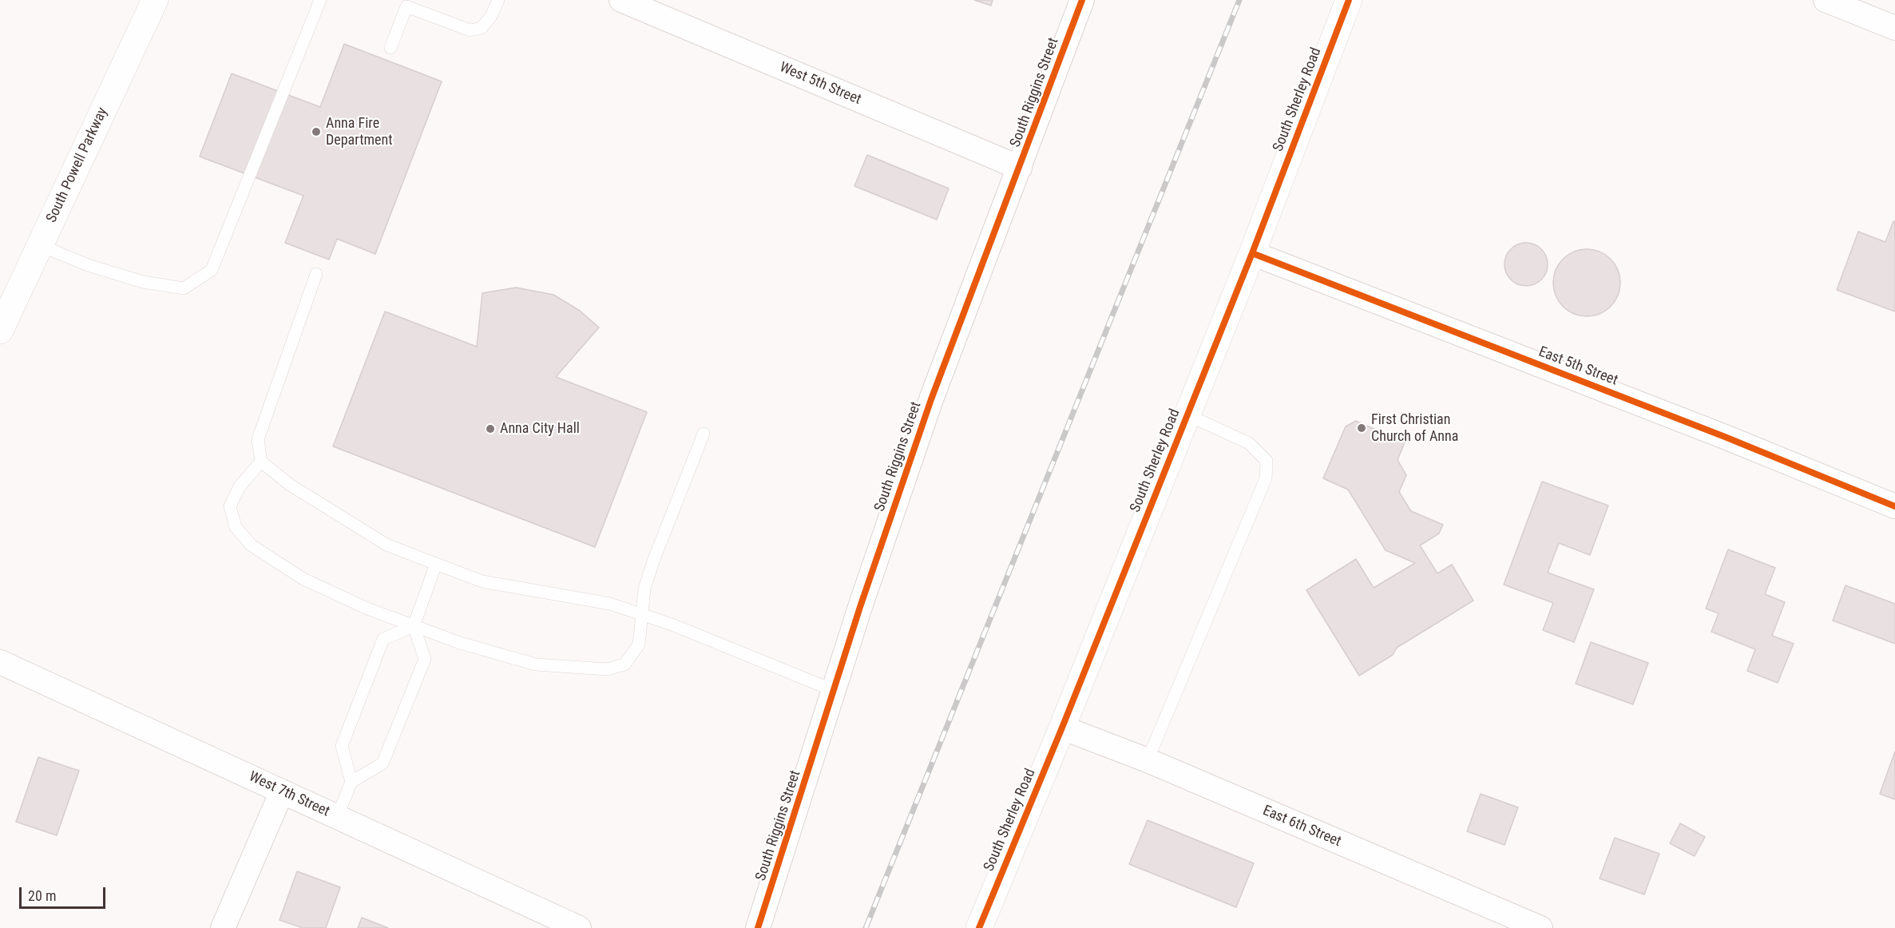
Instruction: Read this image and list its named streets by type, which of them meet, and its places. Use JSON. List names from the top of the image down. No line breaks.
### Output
{"streets":{"street":["West 5th Street","South Riggins Street","South Sherley Road","South Powell Parkway","East 5th Street","West 7th Street","East 6th Street"]},"crossings":[["West 5th Street","South Riggins Street"],["South Sherley Road","East 5th Street"],["South Sherley Road","East 6th Street"]],"places":["Anna Fire Department","First Christian Church of Anna","Anna City Hall"],"scale_bar":"20 m"}
